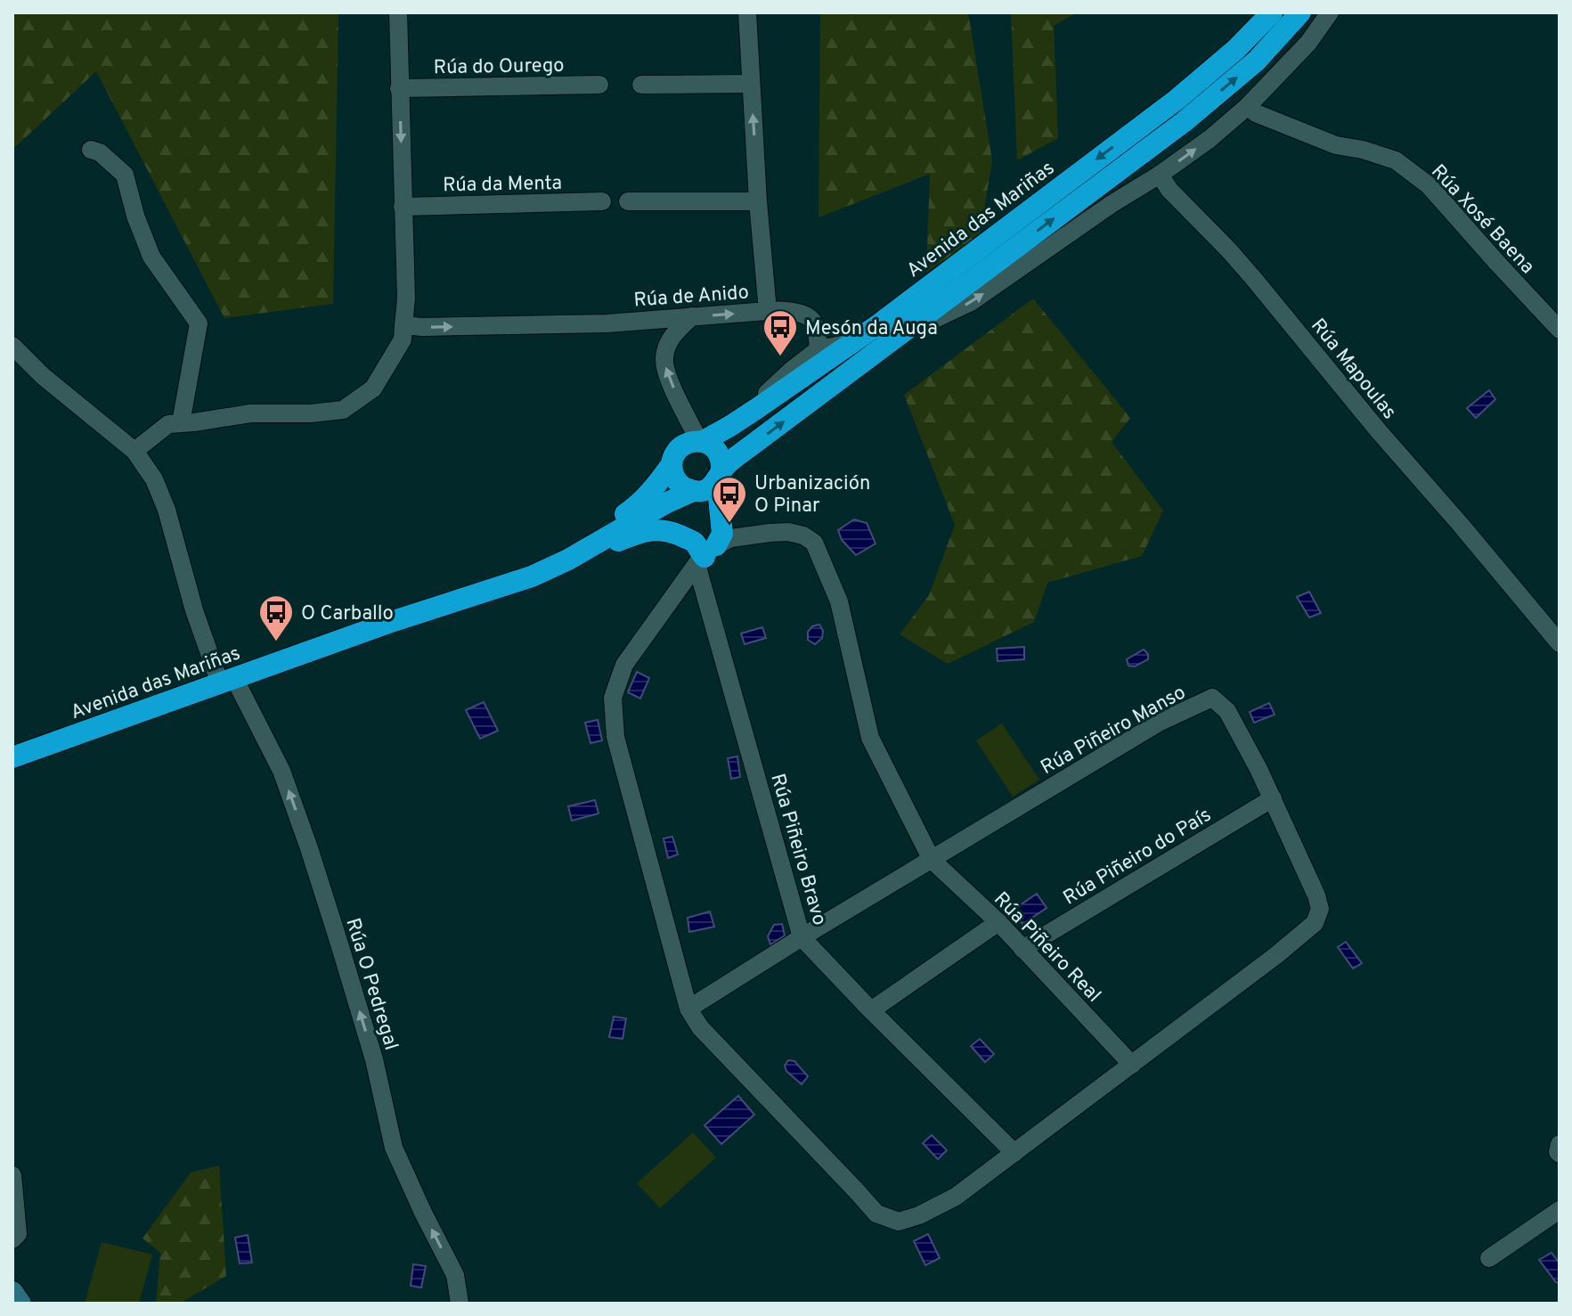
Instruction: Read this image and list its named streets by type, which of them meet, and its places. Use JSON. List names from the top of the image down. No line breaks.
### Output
{"streets":{"highway":["Avenida das Mariñas"],"street":["Rúa do Ourego","Rúa da Menta","Rúa Xosé Baena","Rúa de Anido","Rúa Mapoulas","Rúa Piñeiro Manso","Rúa Piñeiro Bravo","Rúa Piñeiro do País","Rúa Piñeiro Real","Rúa O Pedregal"]},"crossings":[["Avenida das Mariñas","Rúa O Pedregal"],["Rúa Piñeiro Manso","Rúa Piñeiro Bravo"],["Rúa Piñeiro Manso","Rúa Piñeiro do País"],["Rúa Piñeiro Manso","Rúa Piñeiro Real"],["Rúa Piñeiro do País","Rúa Piñeiro Real"]],"one_way":["Rúa O Pedregal"],"places":{"bus stop":["Mesón da Auga","Urbanización O Pinar","O Carballo"]}}
